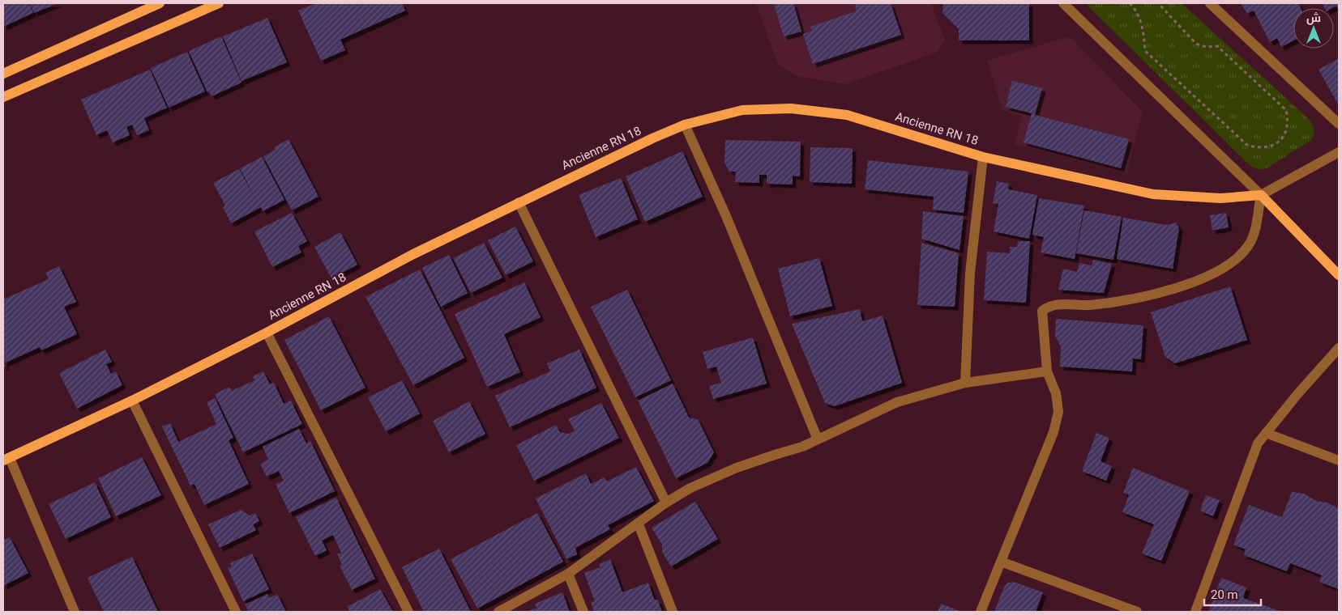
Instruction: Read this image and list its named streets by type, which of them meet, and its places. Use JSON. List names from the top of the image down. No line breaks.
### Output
{"streets":{"main road":["Ancienne RN 18"]},"scale_bar":"20 m","north":"top"}
